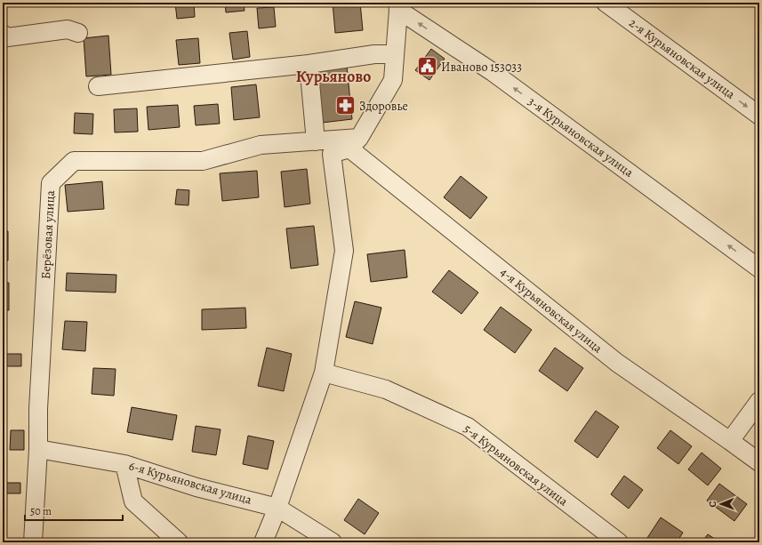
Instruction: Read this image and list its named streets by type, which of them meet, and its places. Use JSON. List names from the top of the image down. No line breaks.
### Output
{"streets":{"street":["2-я Курьяновская улица","3-я Курьяновская улица","Берёзовая улица","4-я Курьяновская улица","5-я Курьяновская улица","6-я Курьяновская улица"]},"crossings":[["Берёзовая улица","4-я Курьяновская улица"],["Берёзовая улица","6-я Курьяновская улица"]],"one_way":["2-я Курьяновская улица","3-я Курьяновская улица"],"districts":["Курьяново"],"places":{"public building":["Иваново 153033"],"pharmacy":["Здоровье"]},"scale_bar":"50 m","north":"left"}
